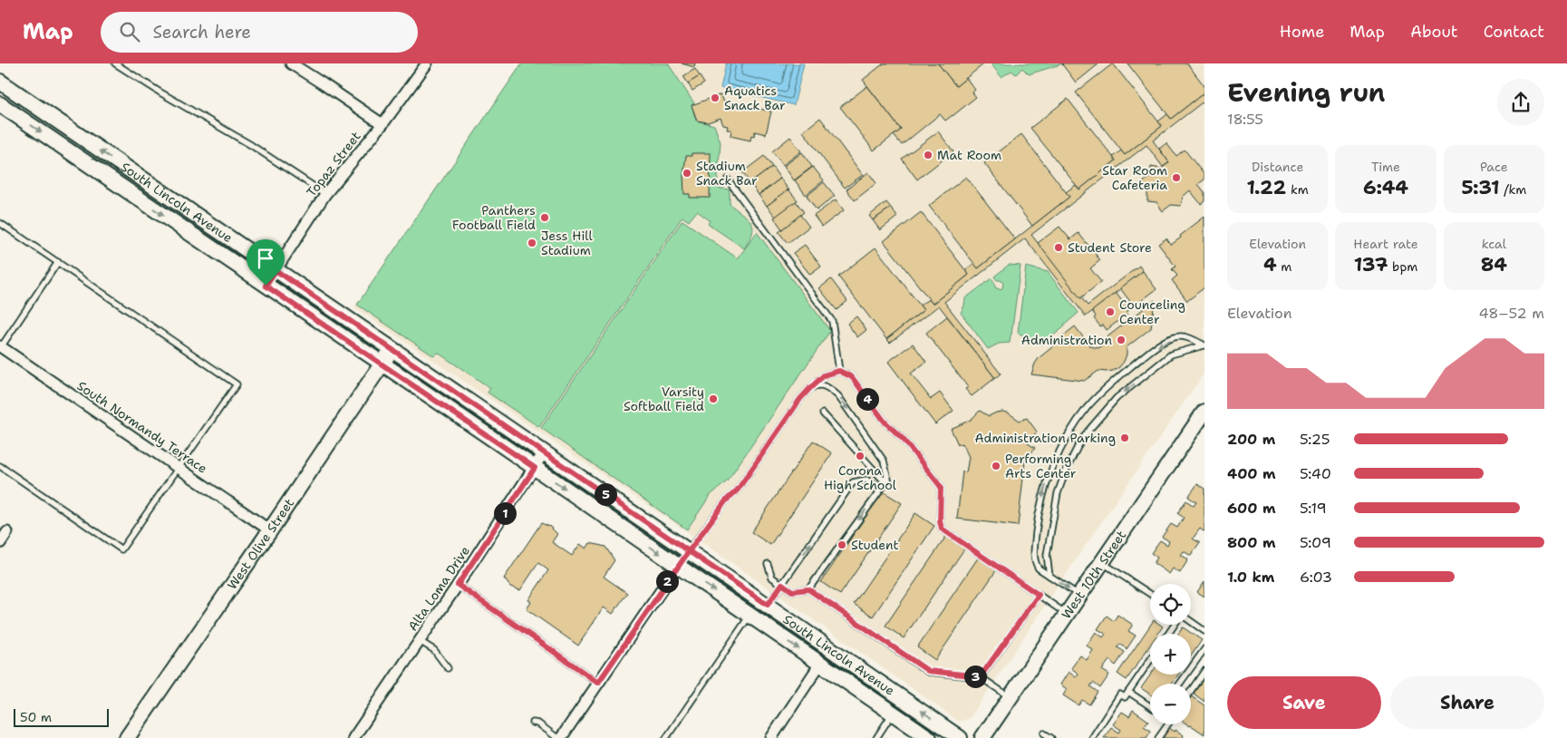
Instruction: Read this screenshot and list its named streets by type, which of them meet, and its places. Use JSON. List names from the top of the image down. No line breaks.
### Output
{"streets":{"main road":["South Lincoln Avenue","West Olive Street","West 10th Street"],"street":["Topaz Street","South Normandy Terrace","Alta Loma Drive"]},"crossings":[["Topaz Street","South Lincoln Avenue"],["South Lincoln Avenue","West Olive Street"],["South Lincoln Avenue","Alta Loma Drive"],["South Normandy Terrace","West Olive Street"]],"places":["Aquatics Snack Bar","Mat Room","Stadium Snack Bar","Star Room Cafeteria","Panthers Football Field","Jess Hill Stadium","Student Store","Counceling Center","Administration","Varsity Softball Field","Administration Parking","Corona High School","Performing Arts Center","Student"],"scale_bar":"50 m","page":{"header":"Map","search":"Search here","nav":["Home","Map","About","Contact"],"heading":["Evening run","18:55"],"stats":[["Distance","1.22 km"],["Time","6:44"],["Pace","5:31 /km"],["Elevation","4 m"],["Heart rate","137 bpm"],["kcal","84"]],"chart":["Elevation","48–52 m"],"pins":["4","5","1","2","3"],"list":[{"name":"200 m","note":"5:25"},{"name":"400 m","note":"5:40"},{"name":"600 m","note":"5:19"},{"name":"800 m","note":"5:09"},{"name":"1.0 km","note":"6:03"}],"map_buttons":["+","−"],"buttons":["Save","Share"],"scale":"50 m"}}
